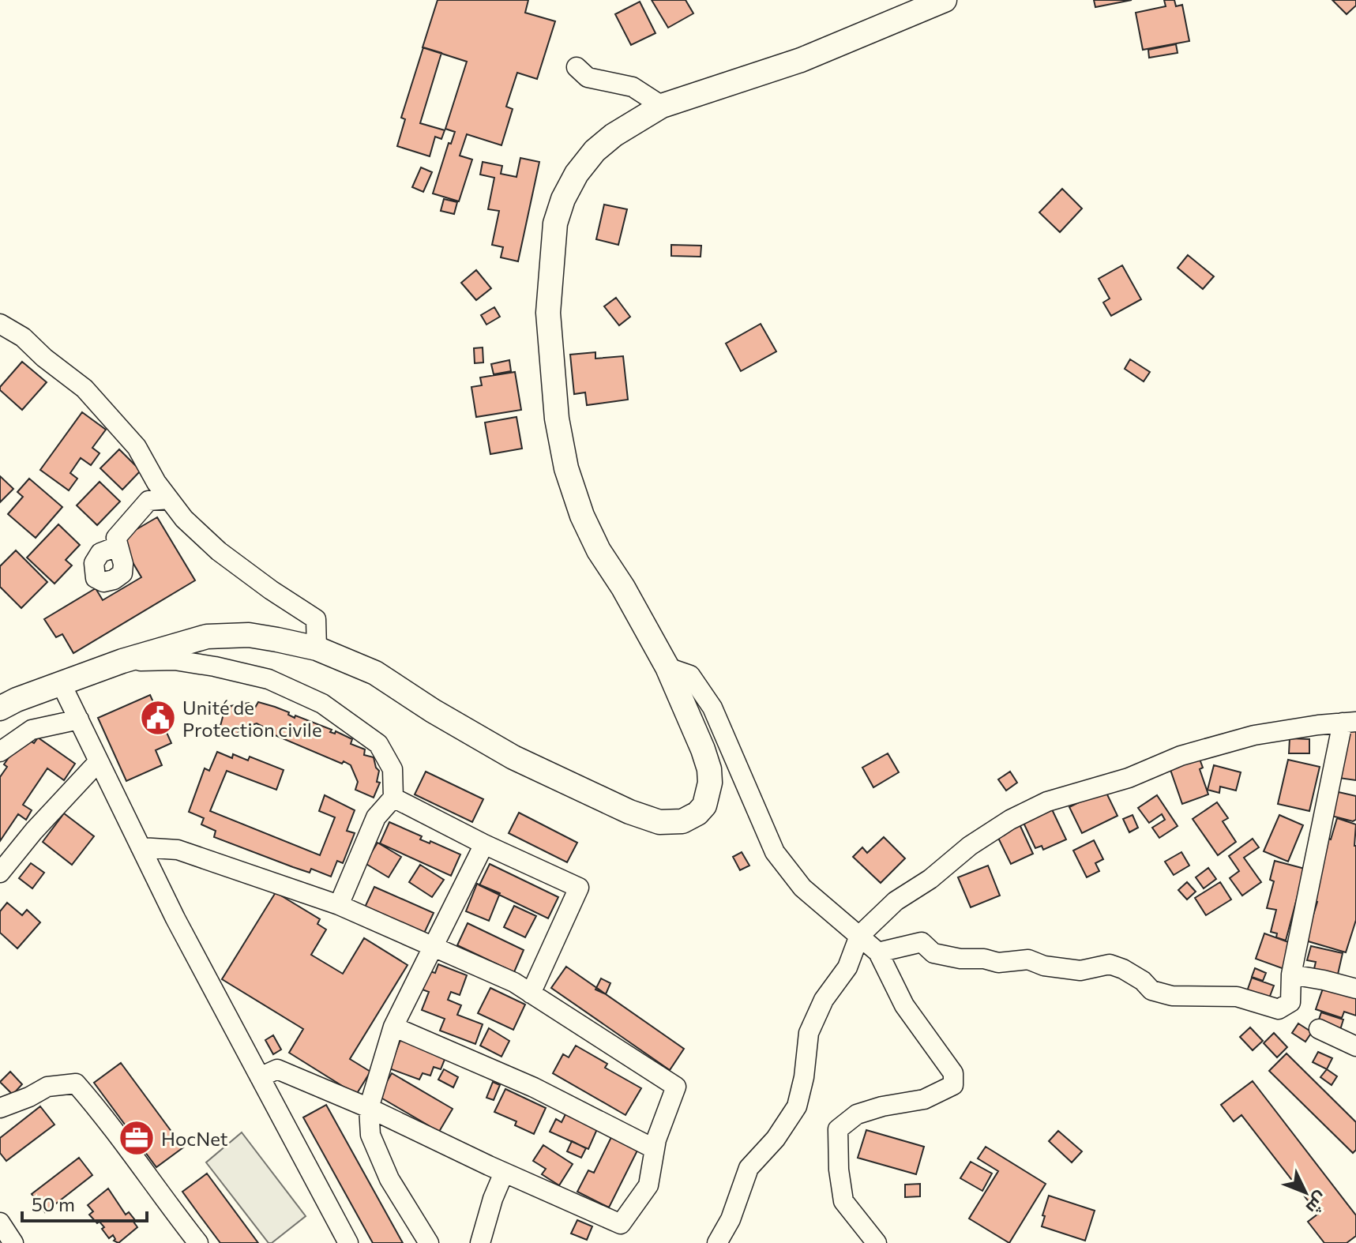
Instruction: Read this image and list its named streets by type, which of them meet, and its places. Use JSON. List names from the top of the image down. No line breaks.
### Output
{"places":{"public building":["Unité de Protection civile"],"office":["HocNet"]},"scale_bar":"50 m","north":"bottom right"}
